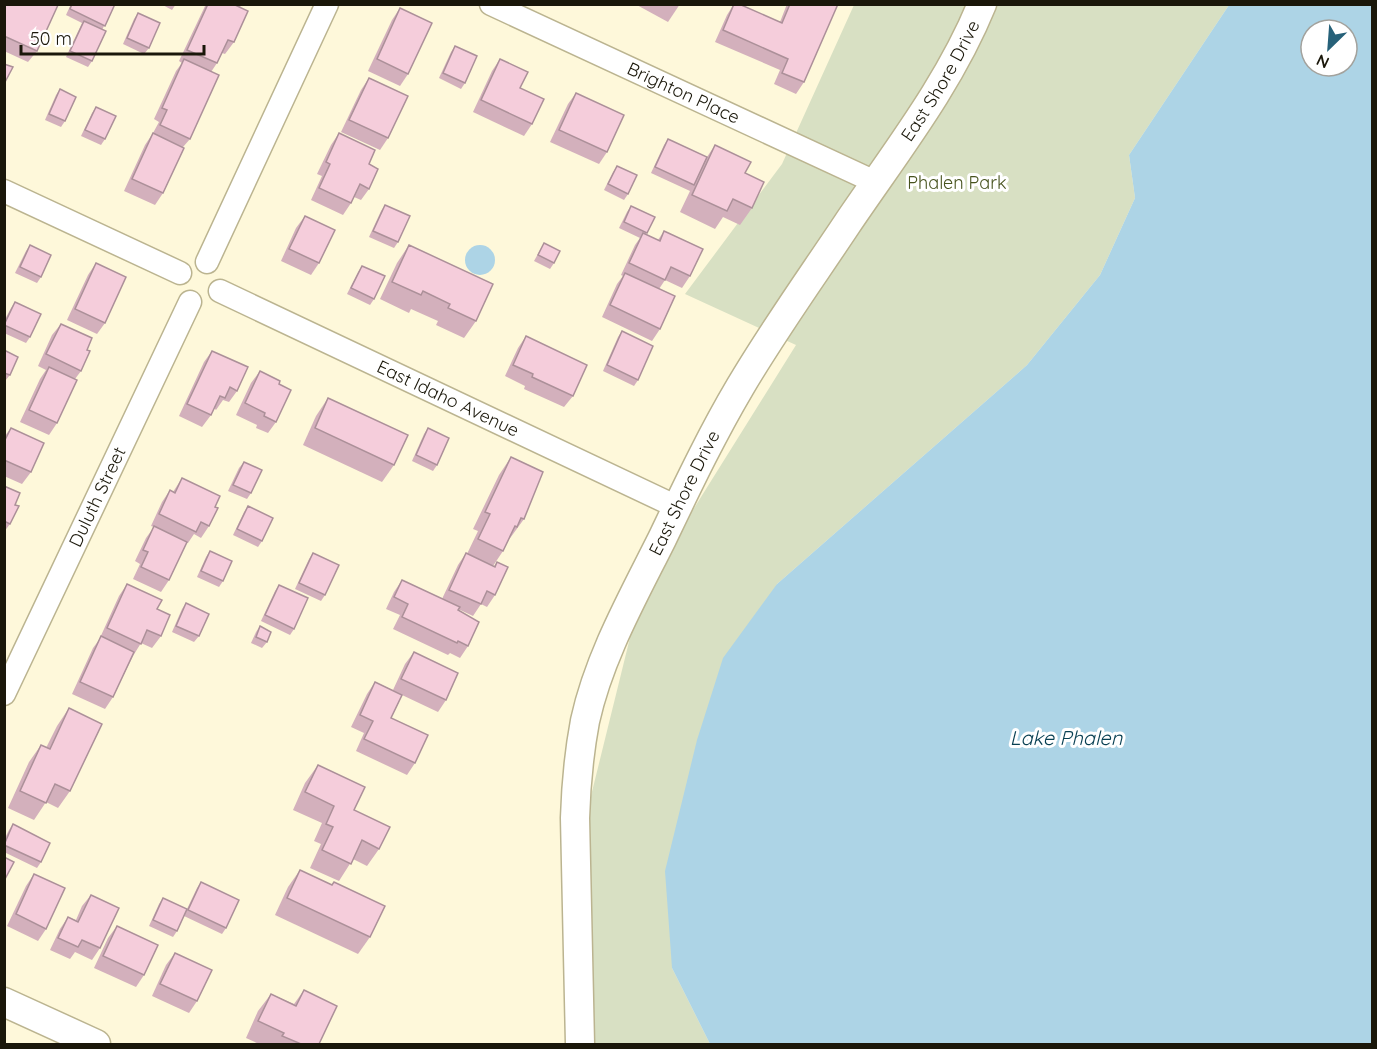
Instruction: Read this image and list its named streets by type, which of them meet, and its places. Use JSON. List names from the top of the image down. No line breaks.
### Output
{"streets":{"street":["East Shore Drive","Brighton Place","East Idaho Avenue","Duluth Street"]},"crossings":[["East Shore Drive","Brighton Place"],["East Shore Drive","East Idaho Avenue"],["East Idaho Avenue","Duluth Street"]],"water":["Lake Phalen"],"parks":["Phalen Park"],"scale_bar":"50 m","north":"bottom left"}
